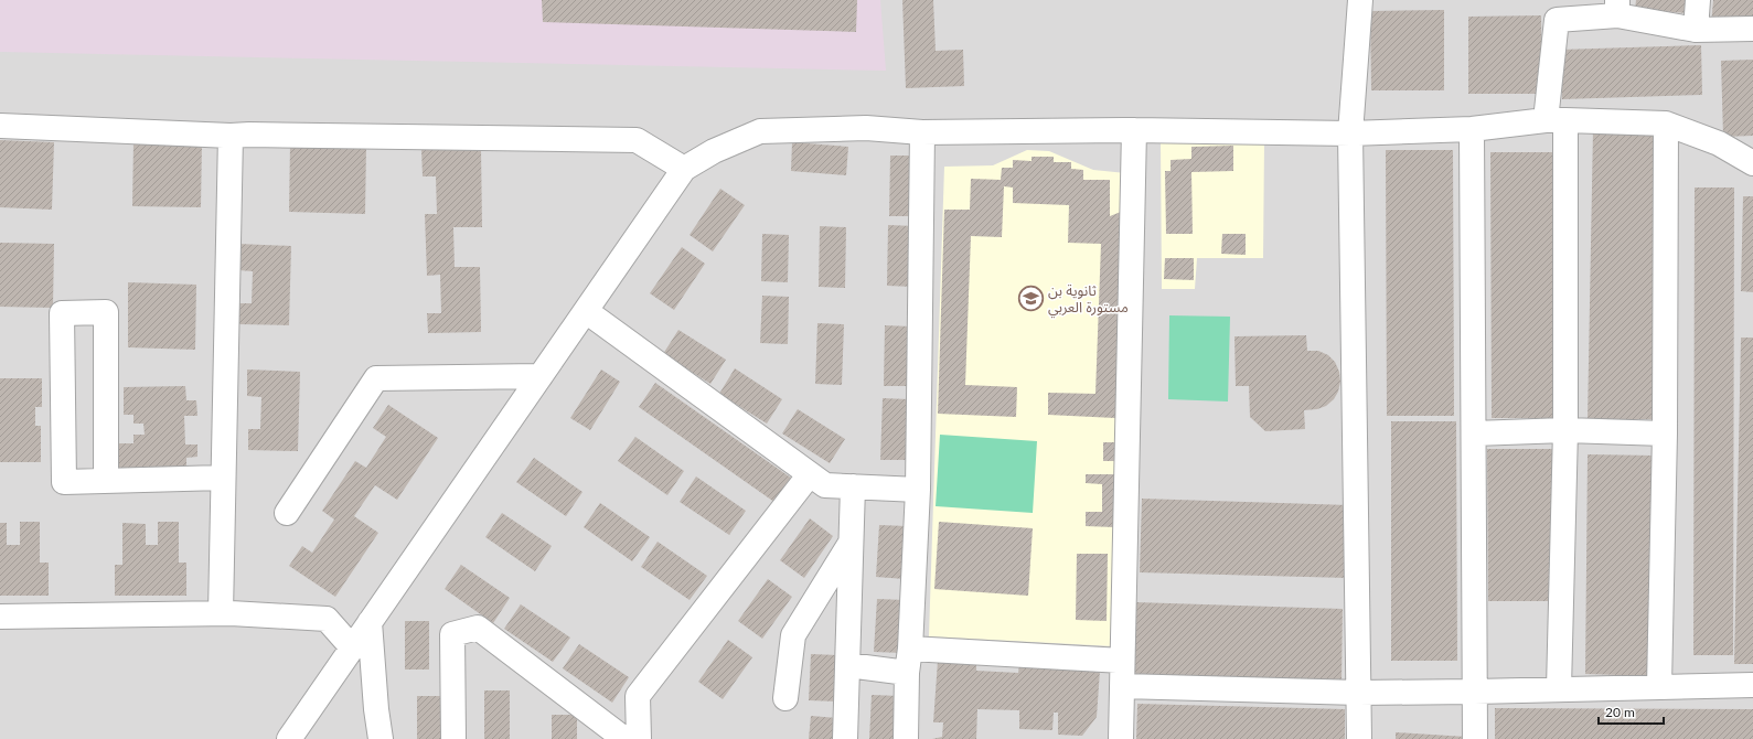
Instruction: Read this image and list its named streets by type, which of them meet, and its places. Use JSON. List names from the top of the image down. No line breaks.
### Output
{"places":{"school or university":["ثانوية بن مستورة العربي"]},"scale_bar":"20 m"}
